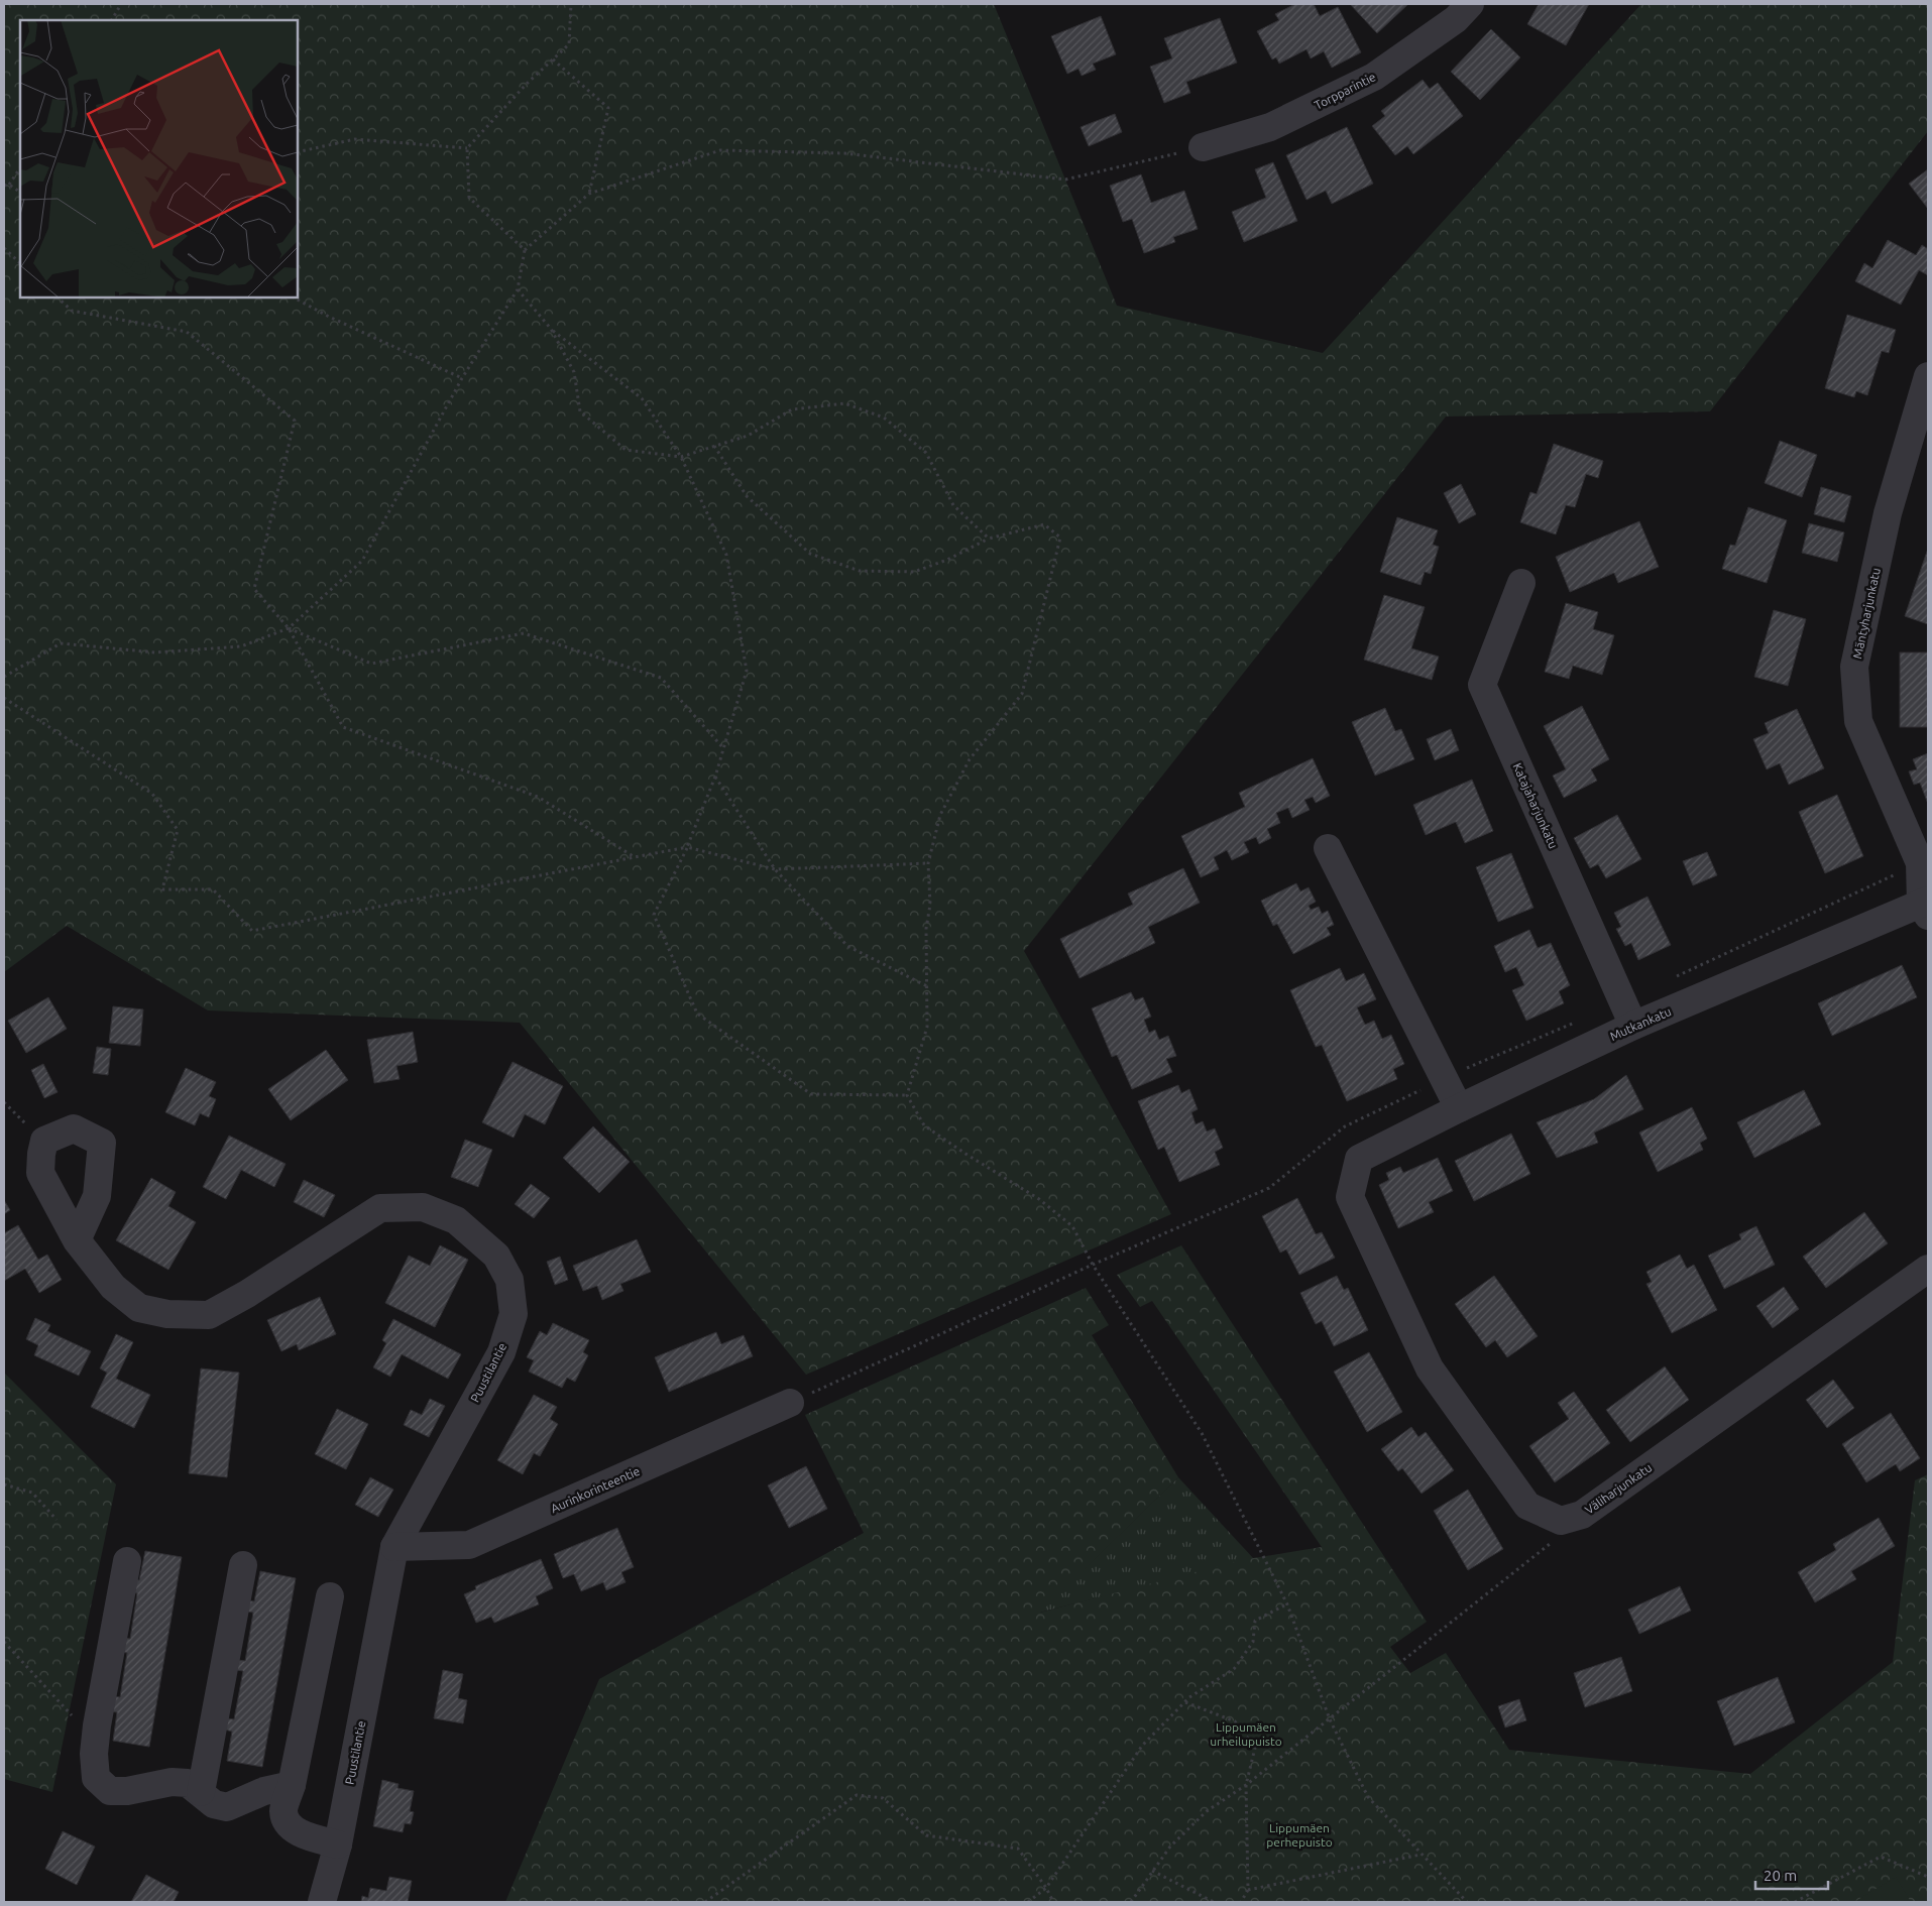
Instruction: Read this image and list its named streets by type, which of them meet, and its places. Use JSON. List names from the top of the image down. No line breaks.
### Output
{"streets":{"street":["Torpparintie","Mäntyharjunkatu","Katajaharjunkatu","Mutkankatu","Puustilantie","Väliharjunkatu","Aurinkorinteentie"]},"crossings":[["Mäntyharjunkatu","Mutkankatu"],["Katajaharjunkatu","Mutkankatu"],["Mutkankatu","Väliharjunkatu"],["Puustilantie","Aurinkorinteentie"]],"parks":["Lippumäen urheilupuisto","Lippumäen perhepuisto"],"scale_bar":"20 m"}
